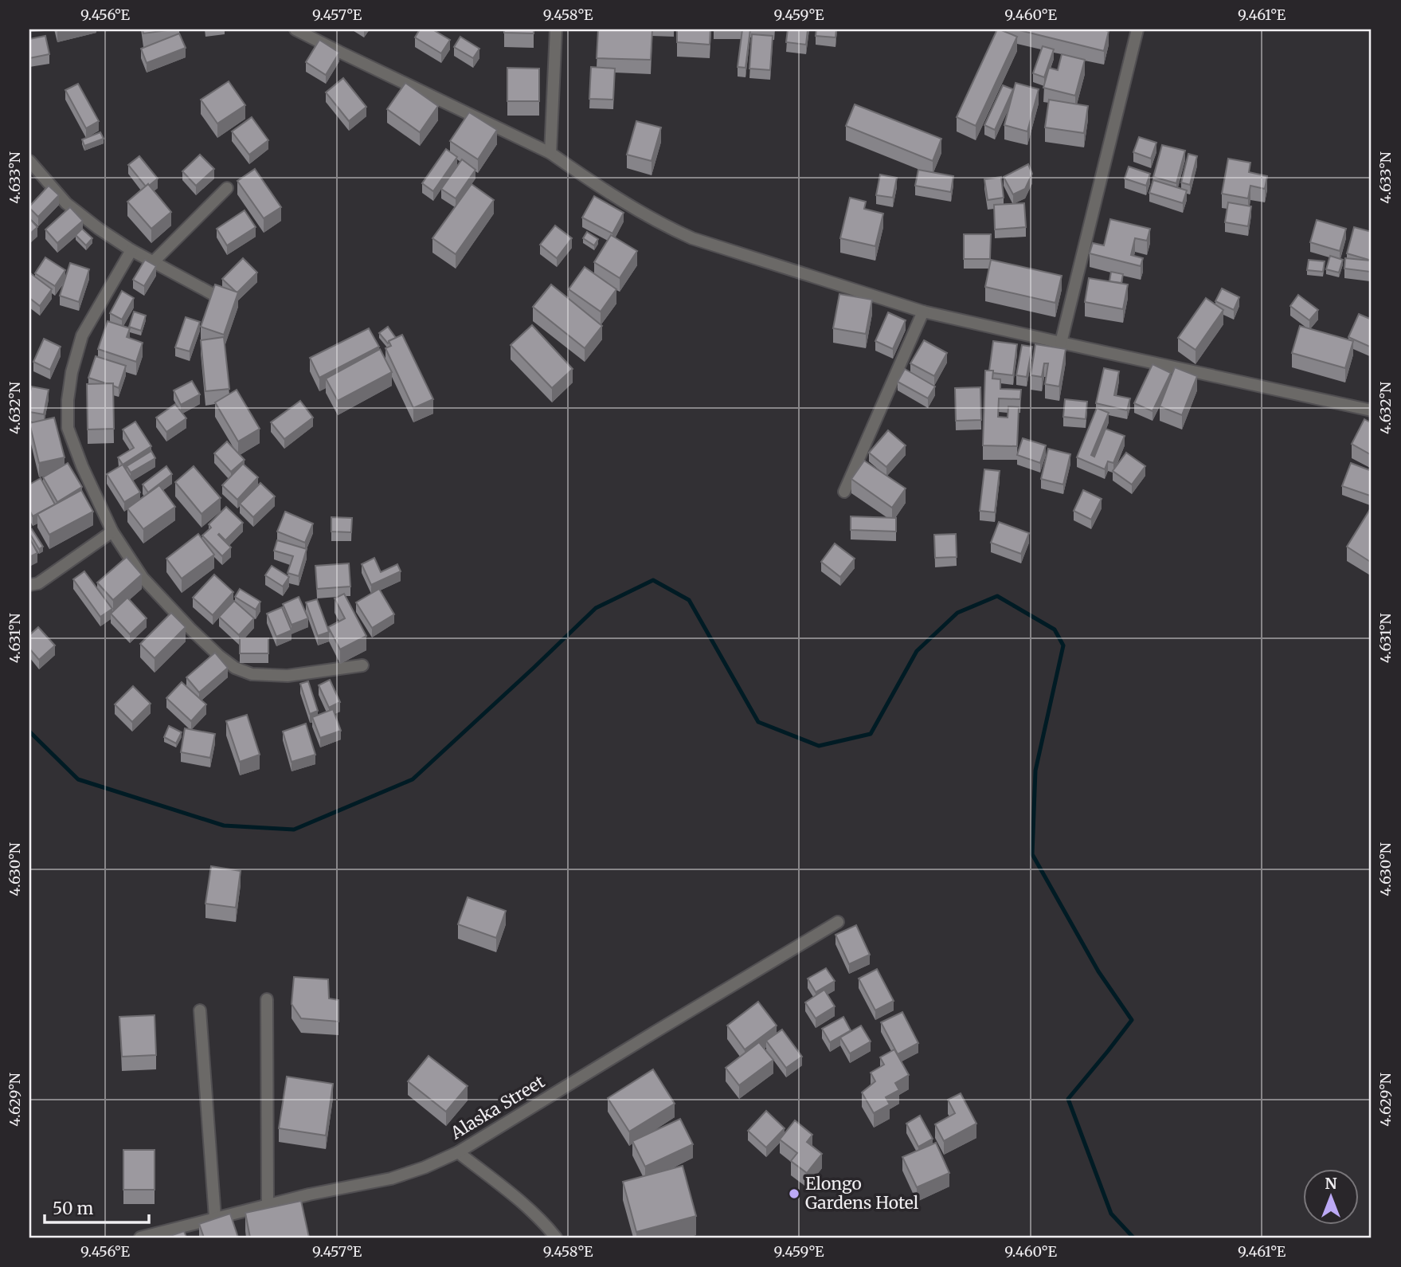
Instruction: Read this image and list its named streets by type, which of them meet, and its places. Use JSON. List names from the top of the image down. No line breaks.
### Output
{"streets":{"street":["Alaska Street"]},"places":["Elongo Gardens Hotel"],"scale_bar":"50 m","north":"top","coordinates":["9.456°E","9.457°E","9.458°E","9.459°E","9.460°E","9.461°E","4.633°N","4.632°N","4.631°N","4.630°N","4.629°N"]}
